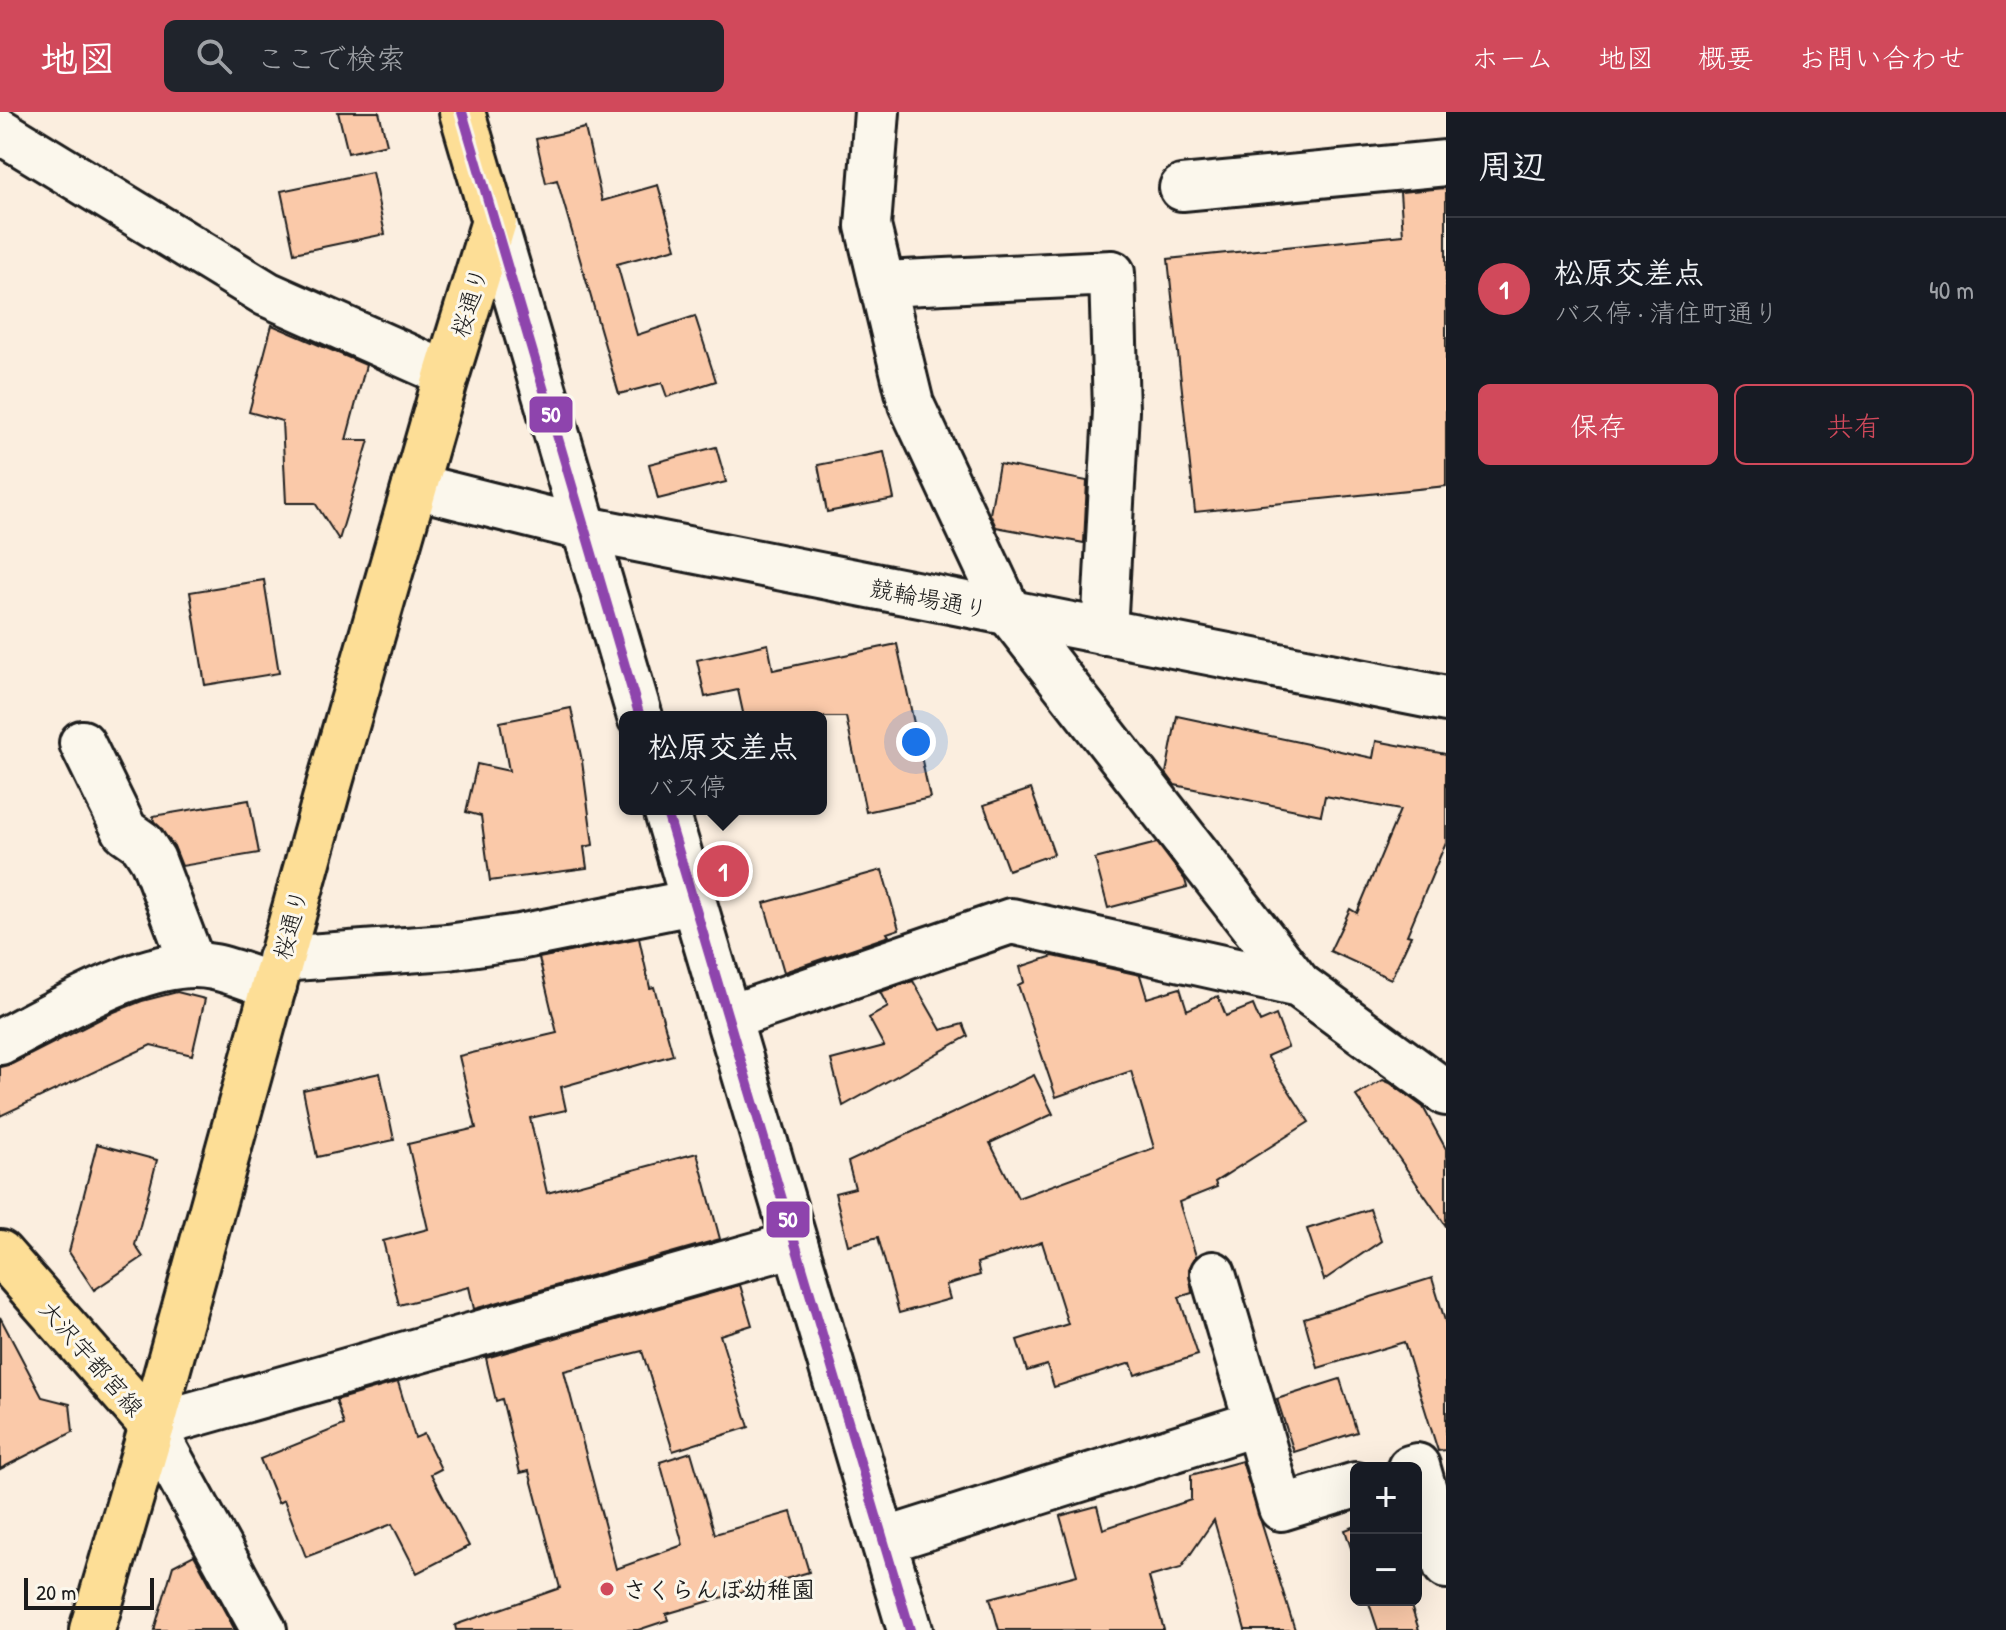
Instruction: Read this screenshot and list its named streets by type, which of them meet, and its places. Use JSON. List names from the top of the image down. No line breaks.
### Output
{"streets":{"main road":["桜通り","大沢宇都宮線"],"street":["競輪場通り"]},"crossings":[["桜通り","競輪場通り"],["桜通り","大沢宇都宮線"]],"places":["さくらんぼ幼稚園"],"lines":["transit line 50"],"scale_bar":"20 m","page":{"header":"地図","search":"ここで検索","nav":["ホーム","地図","概要","お問い合わせ"],"heading":"周辺","list":[{"mark":"1","name":"松原交差点","note":"バス停 · 清住町通り","value":"40 m"}],"buttons":["保存","共有"],"popup":["松原交差点","バス停"],"pins":"1","map_buttons":["+","−"],"scale":"20 m"}}
